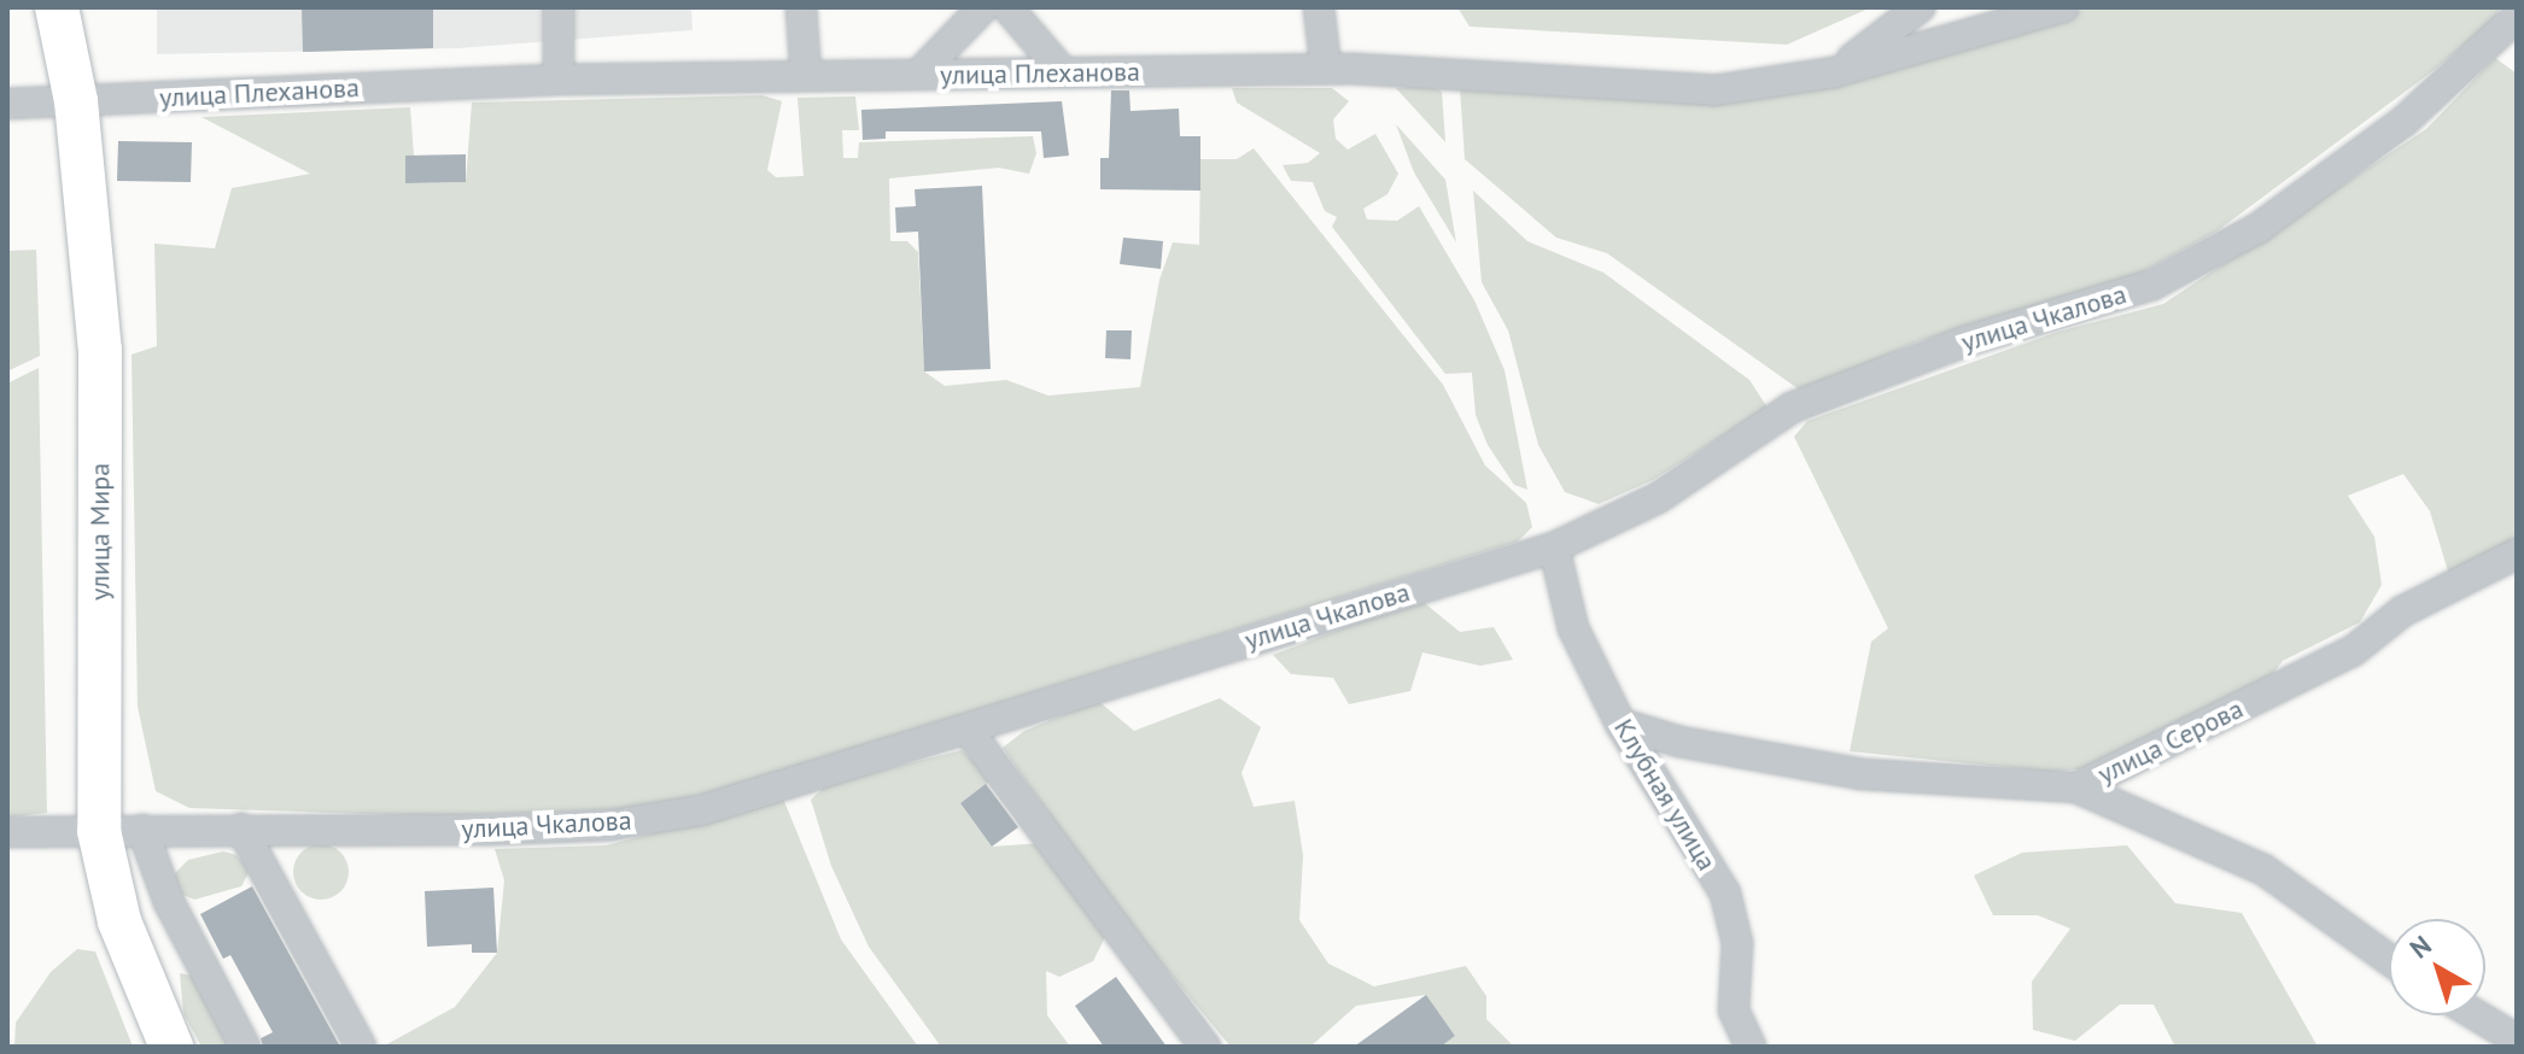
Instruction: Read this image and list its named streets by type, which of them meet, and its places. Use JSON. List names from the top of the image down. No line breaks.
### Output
{"streets":{"highway":["улица Мира"],"street":["улица Плеханова","улица Чкалова","улица Серова","Клубная улица"]},"crossings":[["улица Плеханова","улица Мира"],["улица Чкалова","улица Мира"],["улица Чкалова","Клубная улица"],["улица Серова","Клубная улица"]],"north":"top left"}
